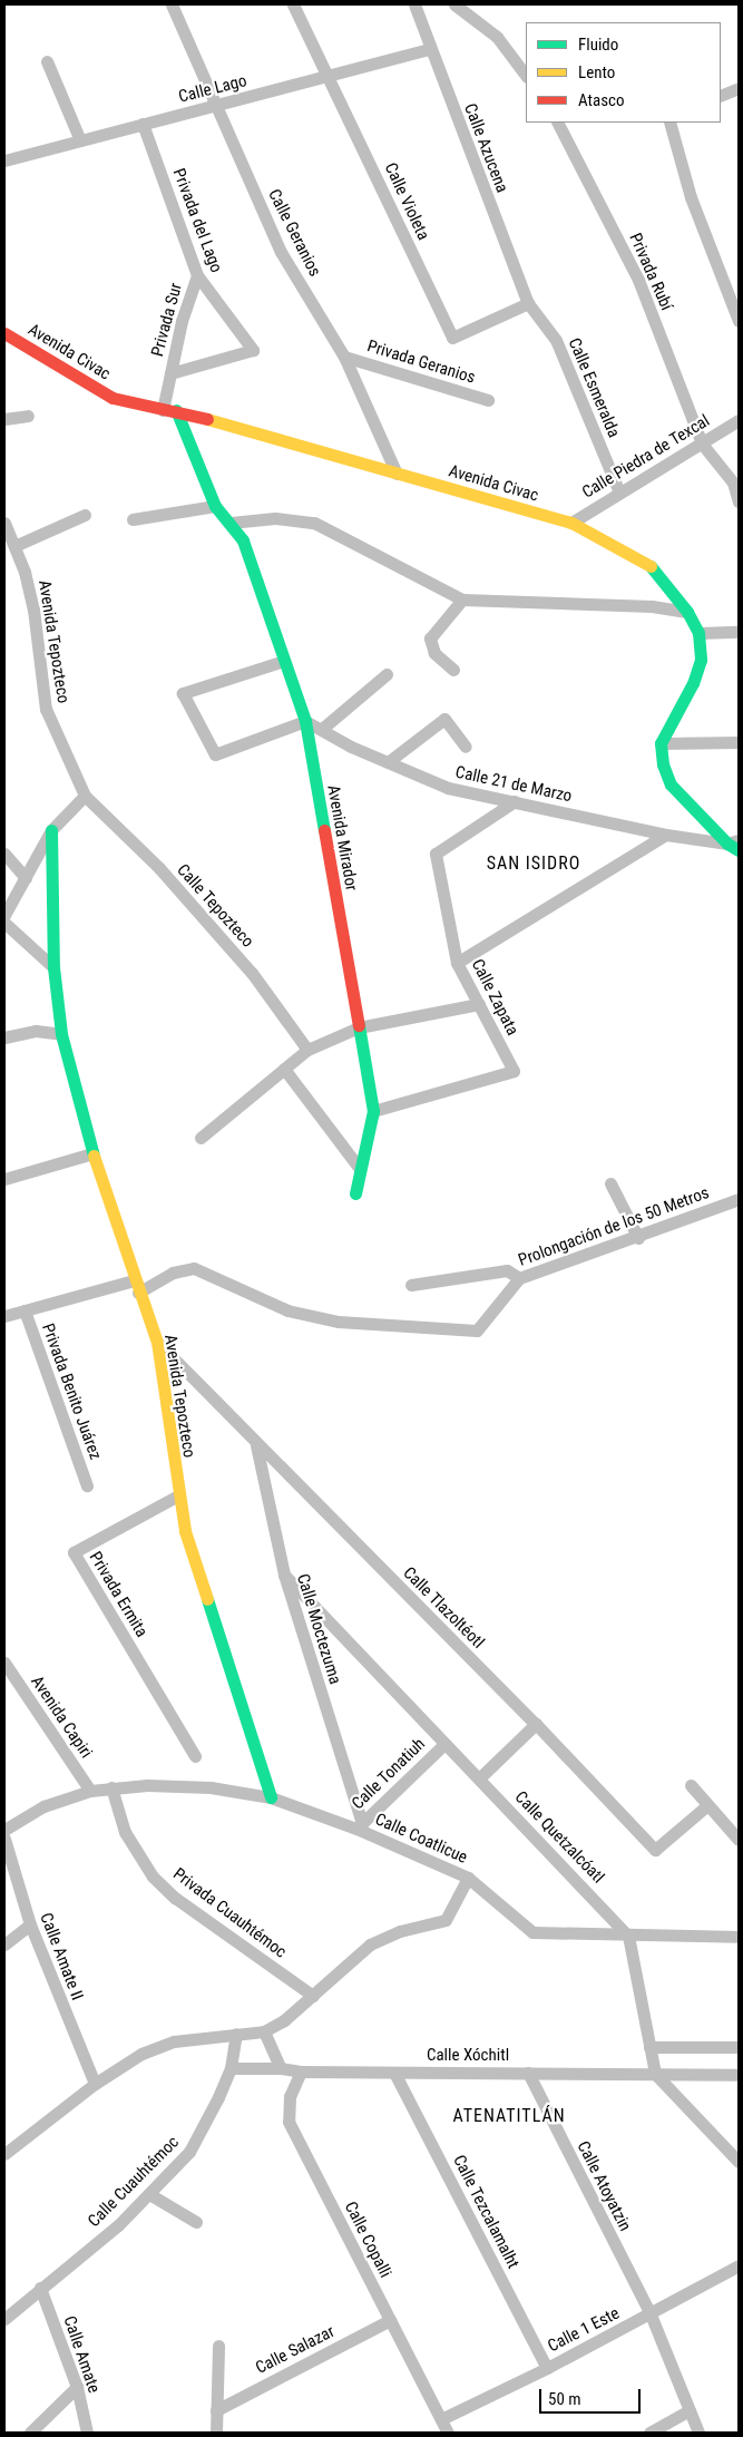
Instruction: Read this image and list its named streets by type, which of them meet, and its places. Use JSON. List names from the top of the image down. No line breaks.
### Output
{"streets":{"street":["Calle Lago","Calle Azucena","Calle Violeta","Privada del Lago","Calle Geranios","Privada Rubí","Privada Sur","Avenida Civac","Privada Geranios","Calle Esmeralda","Calle Piedra de Texcal","Avenida Tepozteco","Calle 21 de Marzo","Avenida Mirador","Calle Tepozteco","Calle Zapata","Prolongación de los 50 Metros","Privada Benito Juárez","Privada Ermita","Calle Tlazoltéotl","Calle Moctezuma","Avenida Capiri","Calle Tonatiuh","Calle Quetzalcóatl","Calle Coatlicue","Privada Cuauhtémoc","Calle Amate II","Calle Xóchitl","Calle Cuauhtémoc","Calle Atoyatzin","Calle Tezcalamalht","Calle Copalli","Calle 1 Este","Calle Salazar","Calle Amate"]},"crossings":[["Calle Lago","Calle Azucena"],["Calle Lago","Calle Violeta"],["Calle Lago","Privada del Lago"],["Calle Lago","Calle Geranios"],["Calle Azucena","Calle Violeta"],["Calle Azucena","Calle Esmeralda"],["Calle Violeta","Calle Esmeralda"],["Privada del Lago","Privada Sur"],["Calle Geranios","Avenida Civac"],["Calle Geranios","Privada Geranios"],["Privada Rubí","Calle Piedra de Texcal"],["Privada Sur","Avenida Civac"],["Privada Sur","Avenida Mirador"],["Avenida Civac","Calle Piedra de Texcal"],["Avenida Civac","Avenida Mirador"],["Calle Esmeralda","Calle Piedra de Texcal"],["Avenida Tepozteco","Calle Tepozteco"],["Avenida Tepozteco","Prolongación de los 50 Metros"],["Avenida Tepozteco","Privada Ermita"],["Avenida Tepozteco","Calle Tlazoltéotl"],["Avenida Tepozteco","Calle Coatlicue"],["Calle 21 de Marzo","Avenida Mirador"],["Calle 21 de Marzo","Calle Zapata"],["Avenida Mirador","Calle Zapata"],["Calle Tlazoltéotl","Calle Moctezuma"],["Calle Moctezuma","Calle Tonatiuh"],["Calle Moctezuma","Calle Quetzalcóatl"],["Calle Moctezuma","Calle Coatlicue"],["Calle Tonatiuh","Calle Quetzalcóatl"],["Calle Tonatiuh","Calle Coatlicue"],["Calle Quetzalcóatl","Calle Coatlicue"],["Calle Coatlicue","Privada Cuauhtémoc"],["Calle Xóchitl","Calle Cuauhtémoc"],["Calle Xóchitl","Calle Atoyatzin"],["Calle Xóchitl","Calle Tezcalamalht"],["Calle Xóchitl","Calle Copalli"],["Calle Cuauhtémoc","Calle Amate"],["Calle Atoyatzin","Calle 1 Este"],["Calle Tezcalamalht","Calle 1 Este"],["Calle Copalli","Calle 1 Este"],["Calle Copalli","Calle Salazar"]],"districts":["SAN ISIDRO","ATENATITLÁN"],"legend":["Fluido","Lento","Atasco"],"scale_bar":"50 m"}
